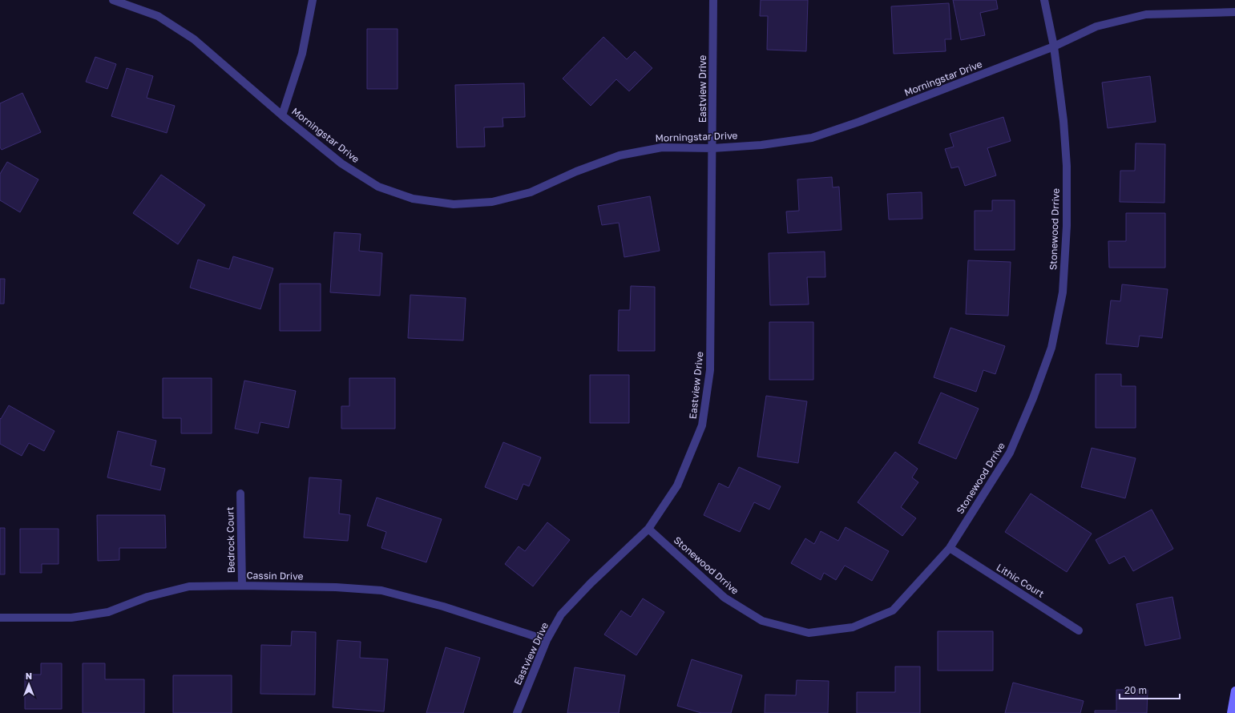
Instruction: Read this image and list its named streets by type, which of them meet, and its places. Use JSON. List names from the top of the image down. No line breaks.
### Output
{"streets":{"street":["Morningstar Drive","Eastview Drive","Stonewood Drrive","Bedrock Court","Cassin Drive","Lithic Court"]},"crossings":[["Morningstar Drive","Eastview Drive"],["Morningstar Drive","Stonewood Drrive"],["Eastview Drive","Stonewood Drrive"],["Eastview Drive","Cassin Drive"],["Stonewood Drrive","Lithic Court"],["Bedrock Court","Cassin Drive"]],"scale_bar":"20 m","north":"top"}
